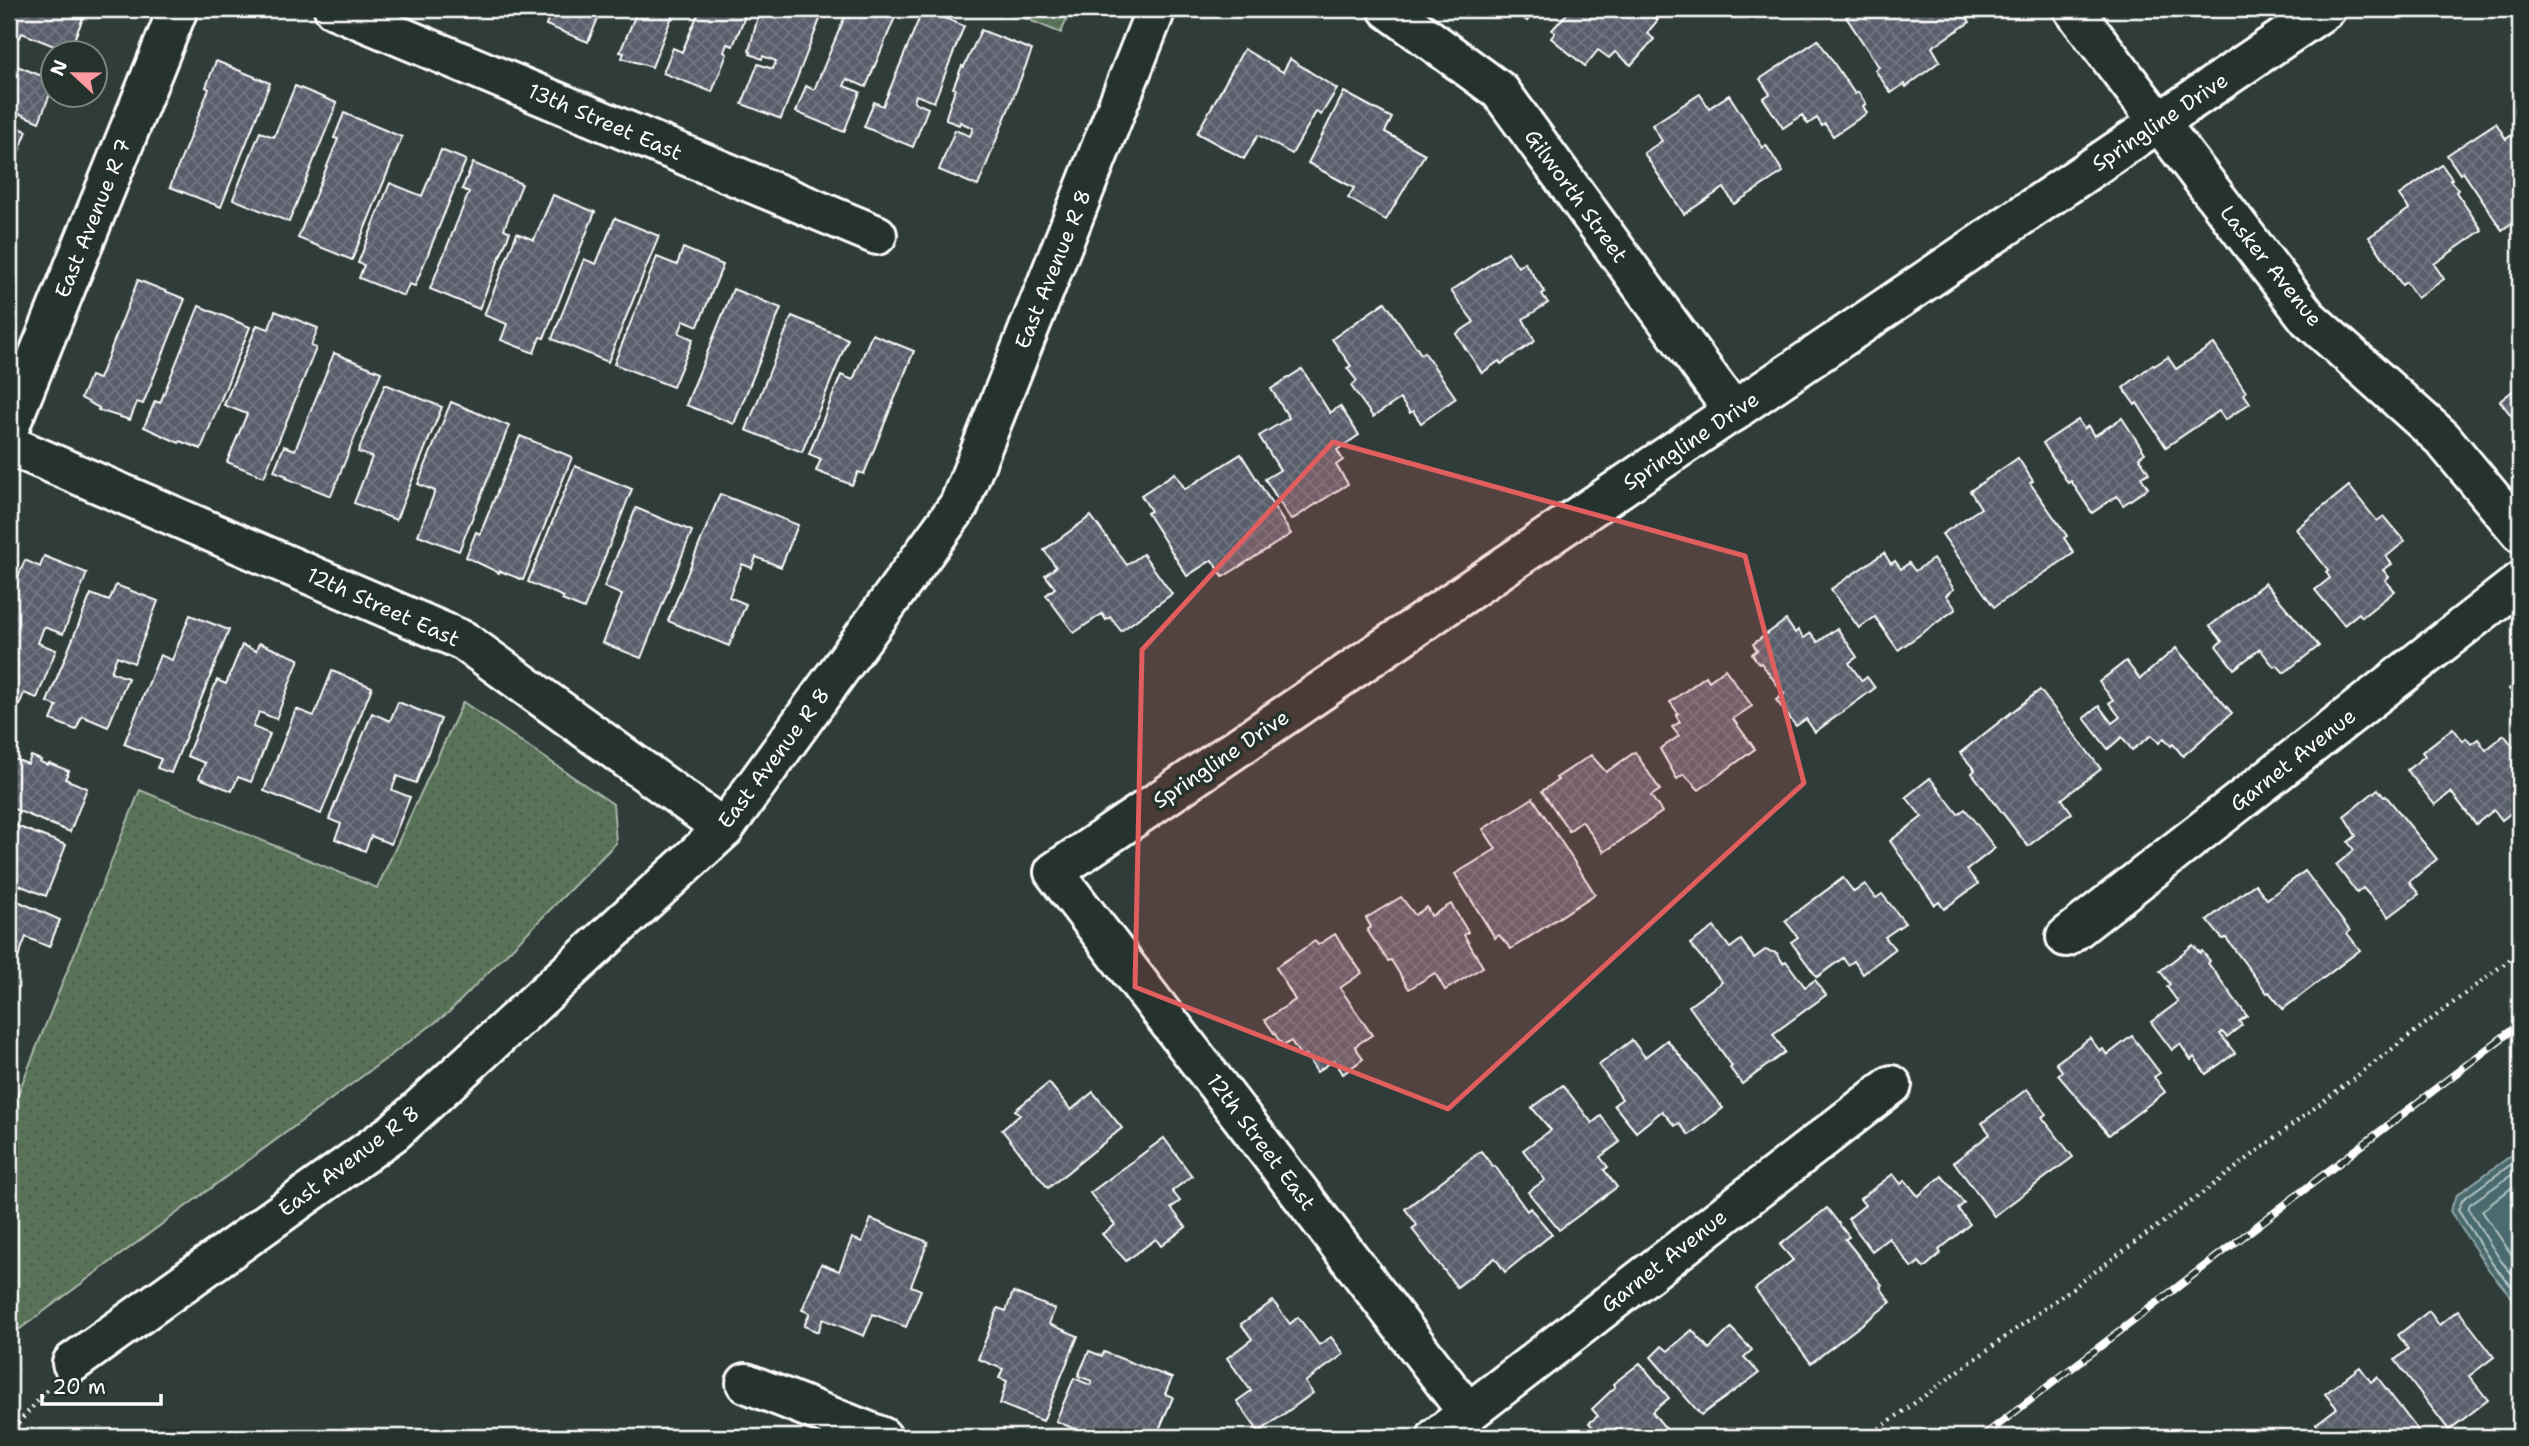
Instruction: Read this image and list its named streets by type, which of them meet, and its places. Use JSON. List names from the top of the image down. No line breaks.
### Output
{"streets":{"street":["13th Street East","Springline Drive","Gilworth Street","East Avenue R 7","Lasker Avenue","East Avenue R 8","12th Street East","Garnet Avenue"]},"crossings":[["Springline Drive","Gilworth Street"],["Springline Drive","Lasker Avenue"],["Springline Drive","12th Street East"],["East Avenue R 8","12th Street East"],["12th Street East","Garnet Avenue"]],"scale_bar":"20 m","north":"left"}
